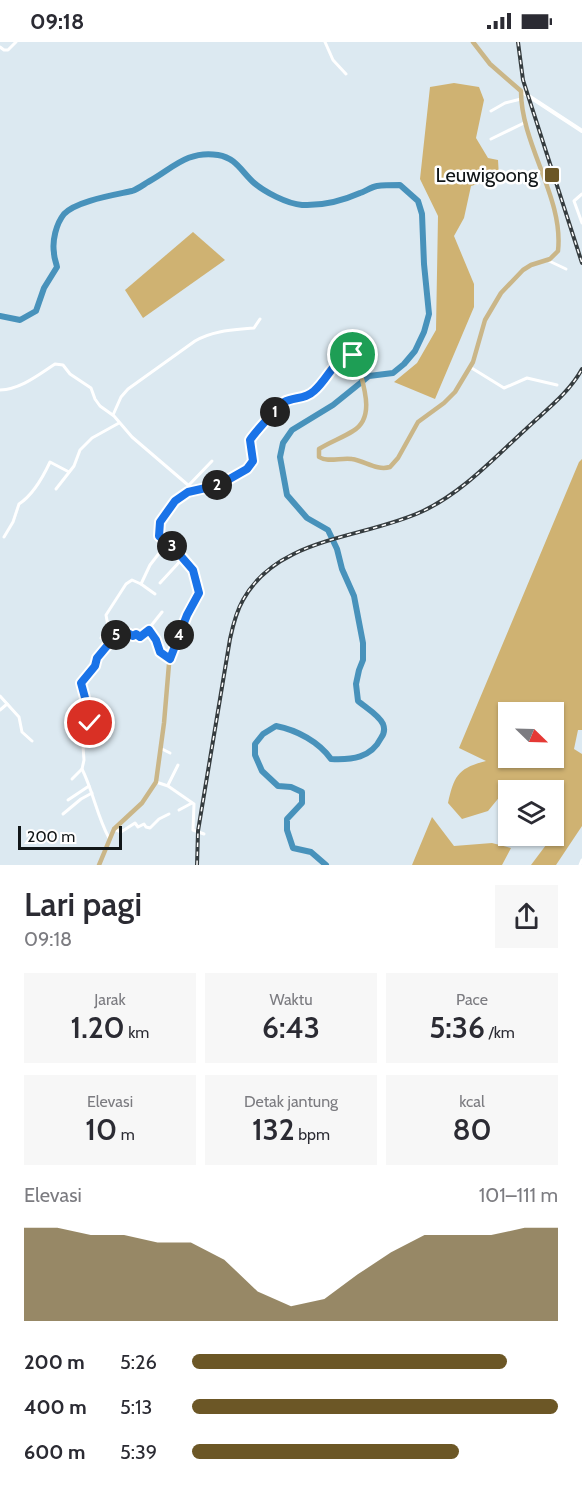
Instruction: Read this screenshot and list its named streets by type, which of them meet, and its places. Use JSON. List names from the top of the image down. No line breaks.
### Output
{"places":{"transit":["Leuwigoong"]},"scale_bar":"200 m","north":"bottom right","page":{"status":"09:18","pins":["1","2","3","4","5"],"scale":"200 m","heading":["Lari pagi","09:18"],"stats":[["Jarak","1.20 km"],["Waktu","6:43"],["Pace","5:36 /km"],["Elevasi","10 m"],["Detak jantung","132 bpm"],["kcal","80"]],"chart":["Elevasi","101–111 m"],"list":[{"name":"200 m","note":"5:26"},{"name":"400 m","note":"5:13"},{"name":"600 m","note":"5:39"}]}}
